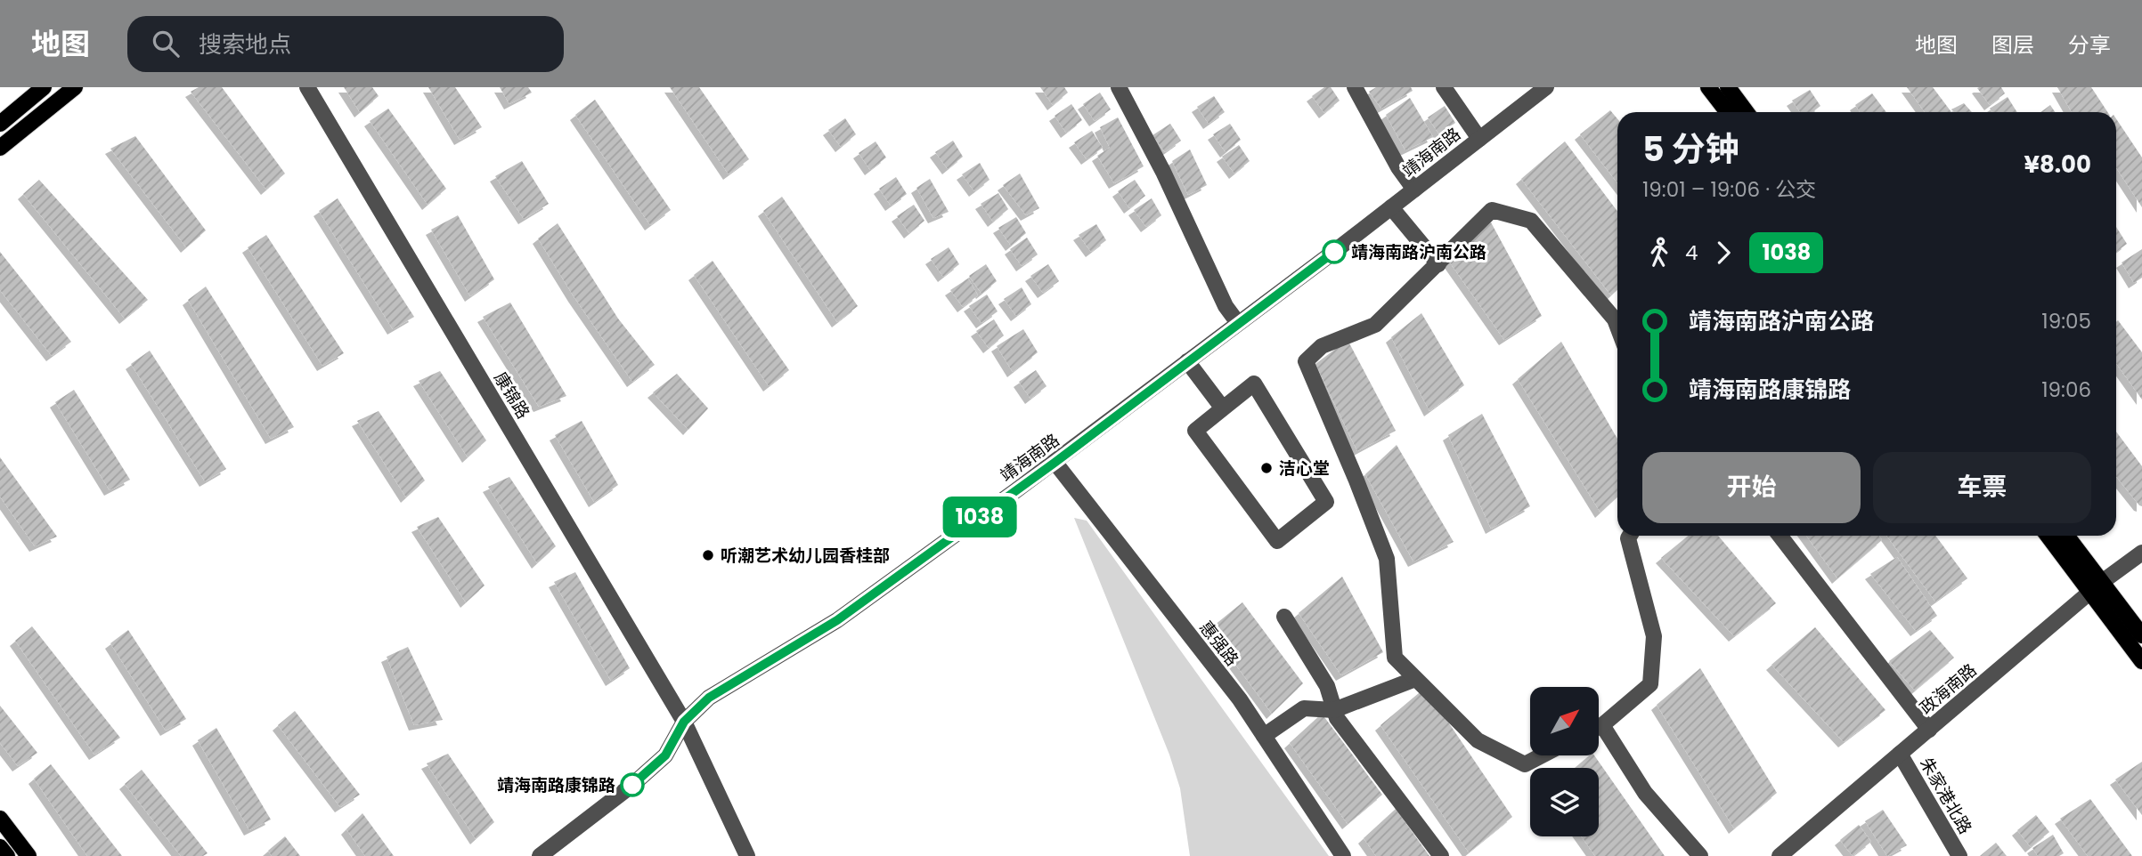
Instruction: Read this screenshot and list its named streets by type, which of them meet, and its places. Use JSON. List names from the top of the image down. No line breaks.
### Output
{"streets":{"street":["靖海南路","康锦路","惠强路","政海南路","朱家港北路"]},"crossings":[["靖海南路","康锦路"],["靖海南路","惠强路"],["政海南路","朱家港北路"]],"places":["靖海南路沪南公路","洁心堂","听潮艺术幼儿园香桂部","靖海南路康锦路"],"lines":["bus line 1038"],"north":"top right","page":{"header":"地图","search":"搜索地点","nav":["地图","图层","分享"],"on_map":"1038","heading":["5 分钟","19:01 – 19:06 · 公交","¥8.00"],"legs":["4","1038"],"list":[{"name":"靖海南路沪南公路","value":"19:05"},{"name":"靖海南路康锦路","value":"19:06"}],"buttons":["开始","车票"]}}
